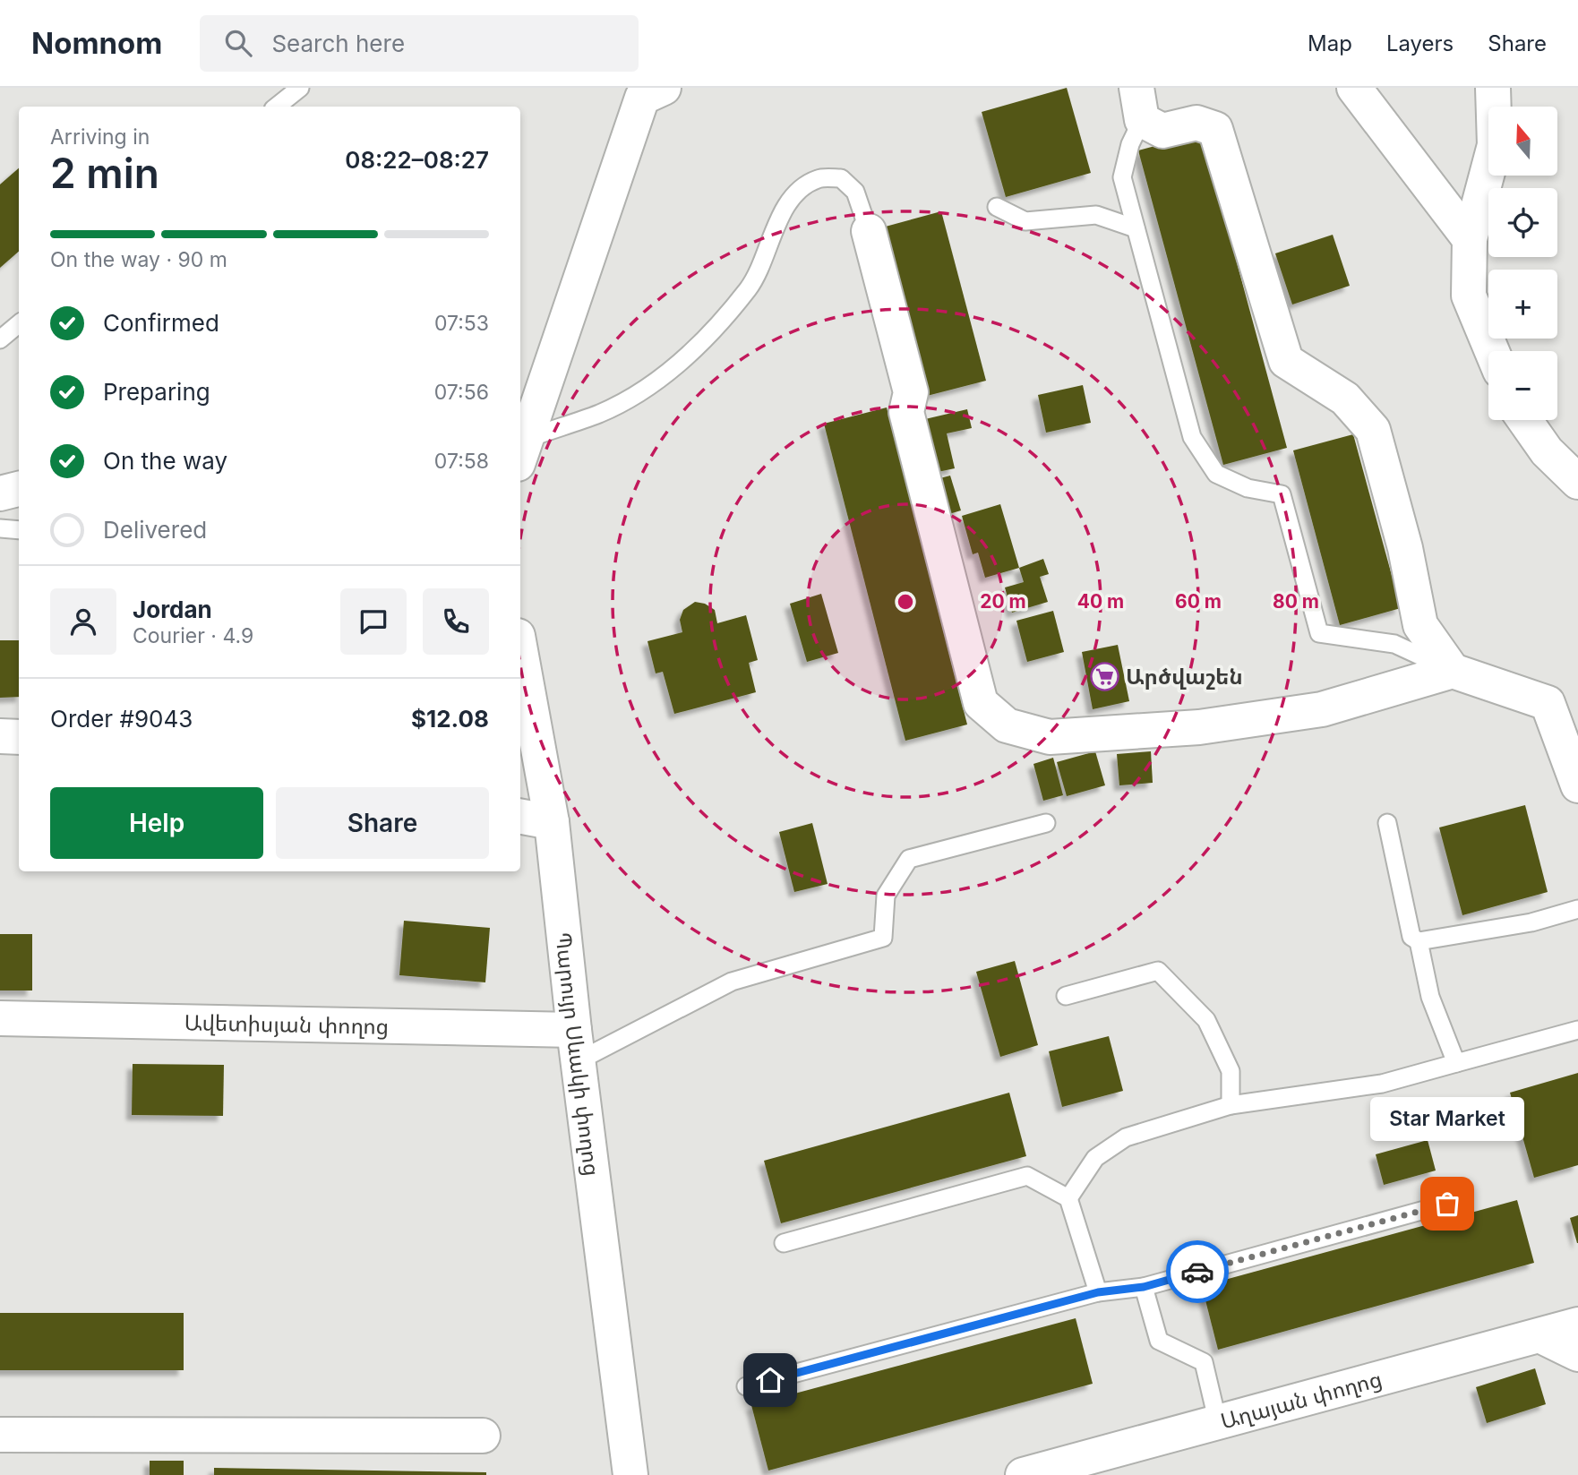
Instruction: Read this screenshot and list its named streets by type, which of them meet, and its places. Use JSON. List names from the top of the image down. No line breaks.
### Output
{"streets":{"street":["Ավետիսյան փողոց","Պարույր Սևակի փողոց","Աղայան փողոց"]},"crossings":[["Ավետիսյան փողոց","Պարույր Սևակի փողոց"]],"places":{"supermarket":["Արծվաշեն"],"other":["Star Market"]},"north":"top","page":{"header":"Nomnom","search":"Search here","nav":["Map","Layers","Share"],"map_buttons":["+","−"],"heading":["2 min","Arriving in","08:22–08:27"],"panel":["Jordan","Courier · 4.9","Order #9043","$12.08"],"bar":"On the way · 90 m","list":[["Confirmed","07:53"],["Preparing","07:56"],["On the way","07:58"],"Delivered"],"buttons":["Help","Share"],"bubble":"Star Market"},"rings":["20 m","40 m","60 m","80 m"]}
